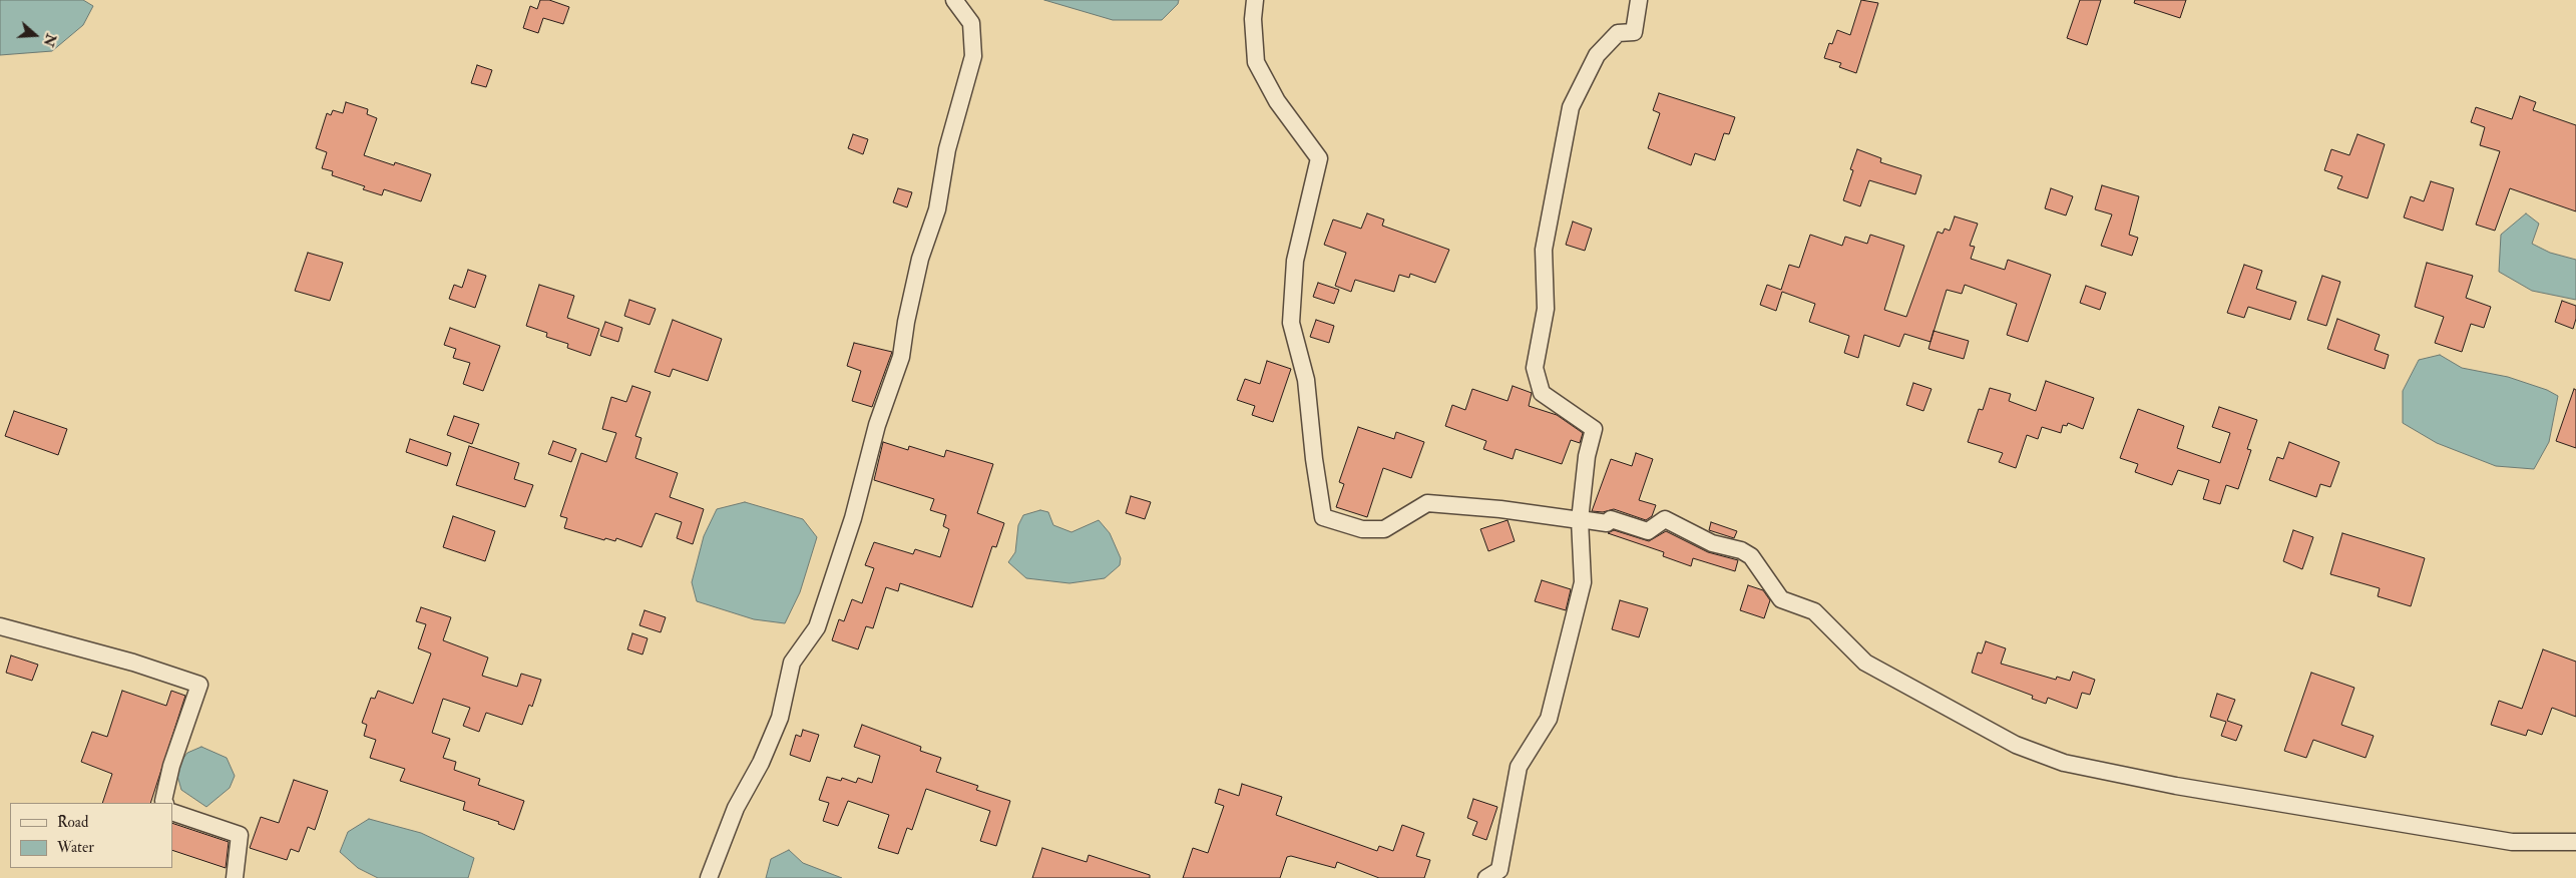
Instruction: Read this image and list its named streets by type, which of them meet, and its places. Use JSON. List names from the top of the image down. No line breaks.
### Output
{"legend":["Road","Water"],"north":"right"}
